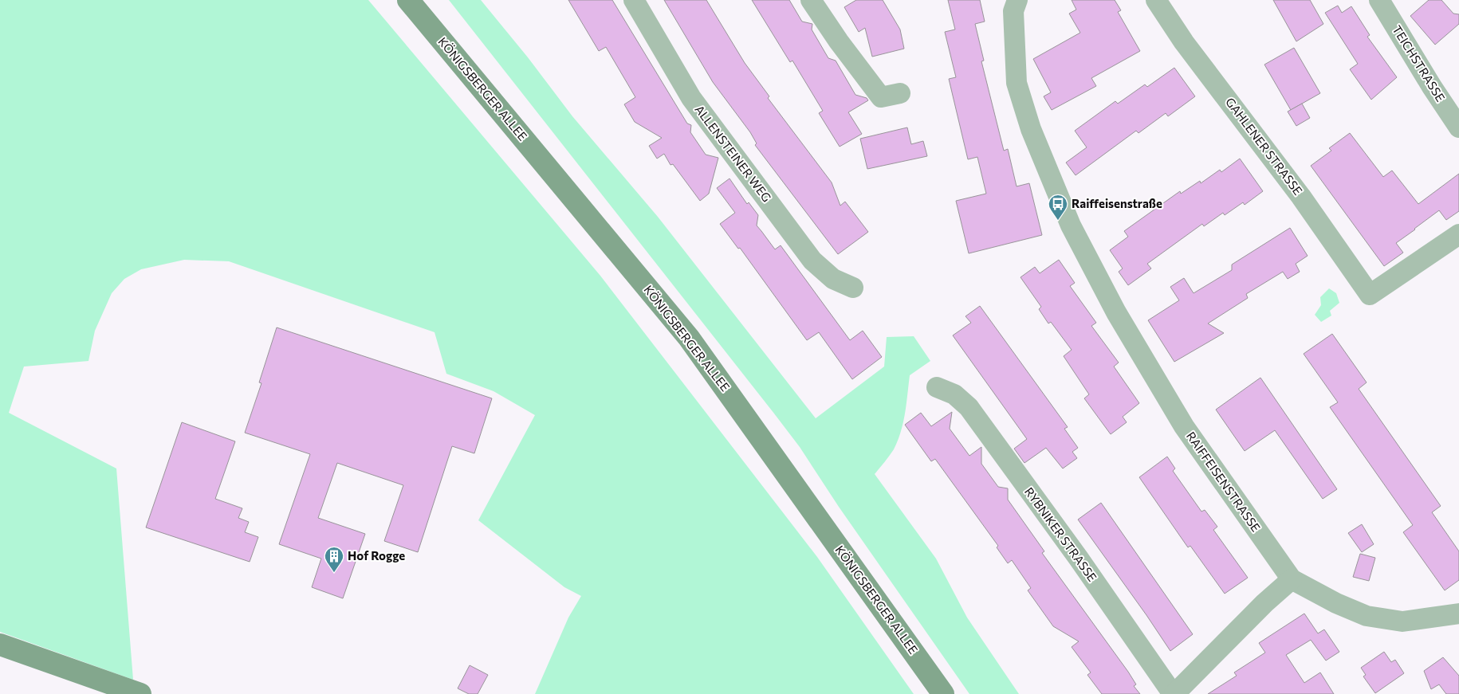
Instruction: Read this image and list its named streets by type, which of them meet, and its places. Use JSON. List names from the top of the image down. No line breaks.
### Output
{"streets":{"main road":["KÖNIGSBERGER ALLEE"],"street":["TEICHSTRASSE","GAHLENER STRASSE","ALLENSTEINER WEG","RAIFFEISENSTRASSE","RYBNIKER STRASSE"]},"crossings":[["RAIFFEISENSTRASSE","RYBNIKER STRASSE"]],"places":{"bus stop":["Raiffeisenstraße"],"building":["Hof Rogge"]}}
